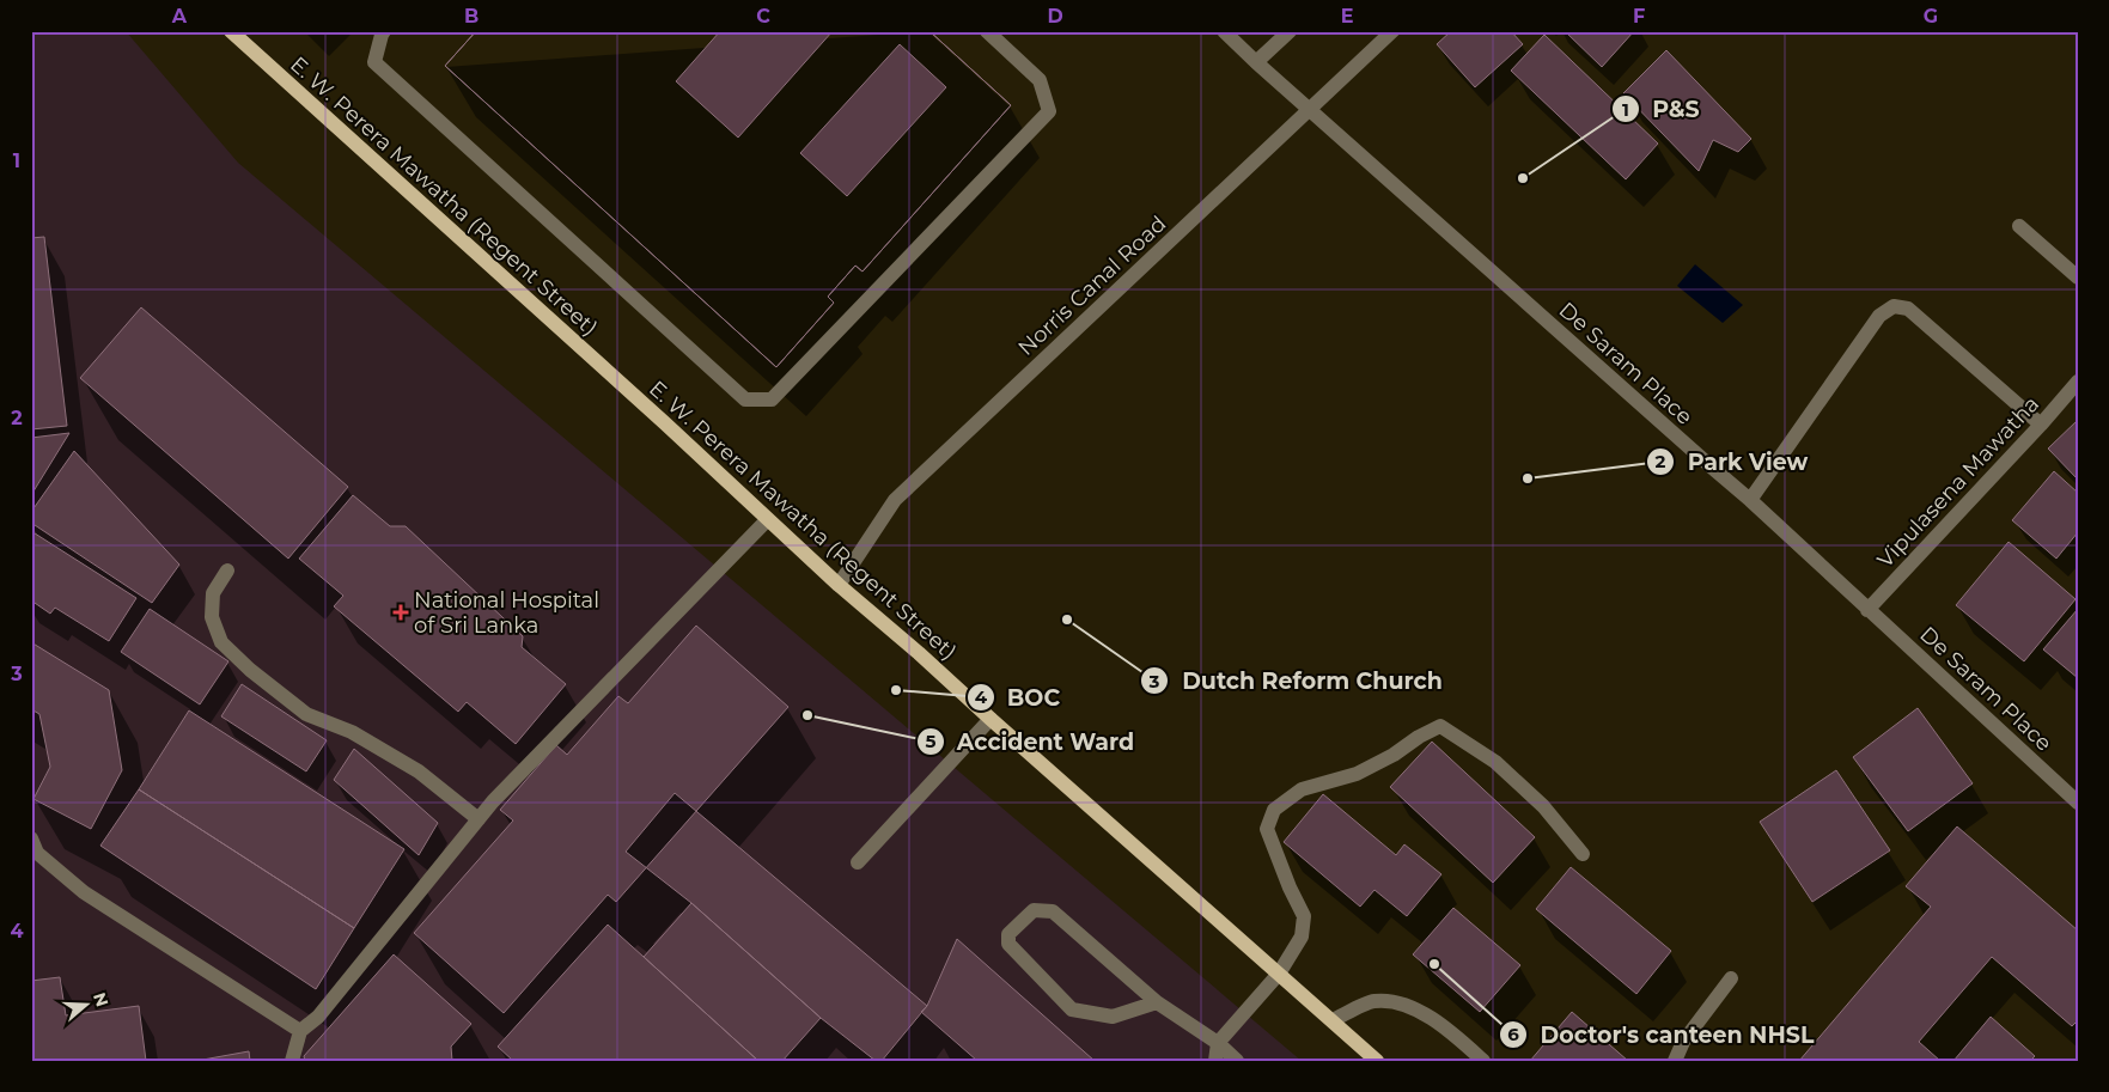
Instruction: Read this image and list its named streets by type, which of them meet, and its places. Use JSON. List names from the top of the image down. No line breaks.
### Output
{"streets":{"main road":["E. W. Perera Mawatha (Regent Street)"],"street":["Norris Canal Road","De Saram Place","Vipulasena Mawatha"]},"crossings":[["E. W. Perera Mawatha (Regent Street)","Norris Canal Road"],["Norris Canal Road","De Saram Place"],["De Saram Place","Vipulasena Mawatha"]],"places":{"other":["P&S","Park View","Dutch Reform Church","BOC","Accident Ward","Doctor's canteen NHSL"],"health":["National Hospital of Sri Lanka"]},"north":"right","grid":{"columns":["A","B","C","D","E","F","G"],"rows":["1","2","3","4"]}}
